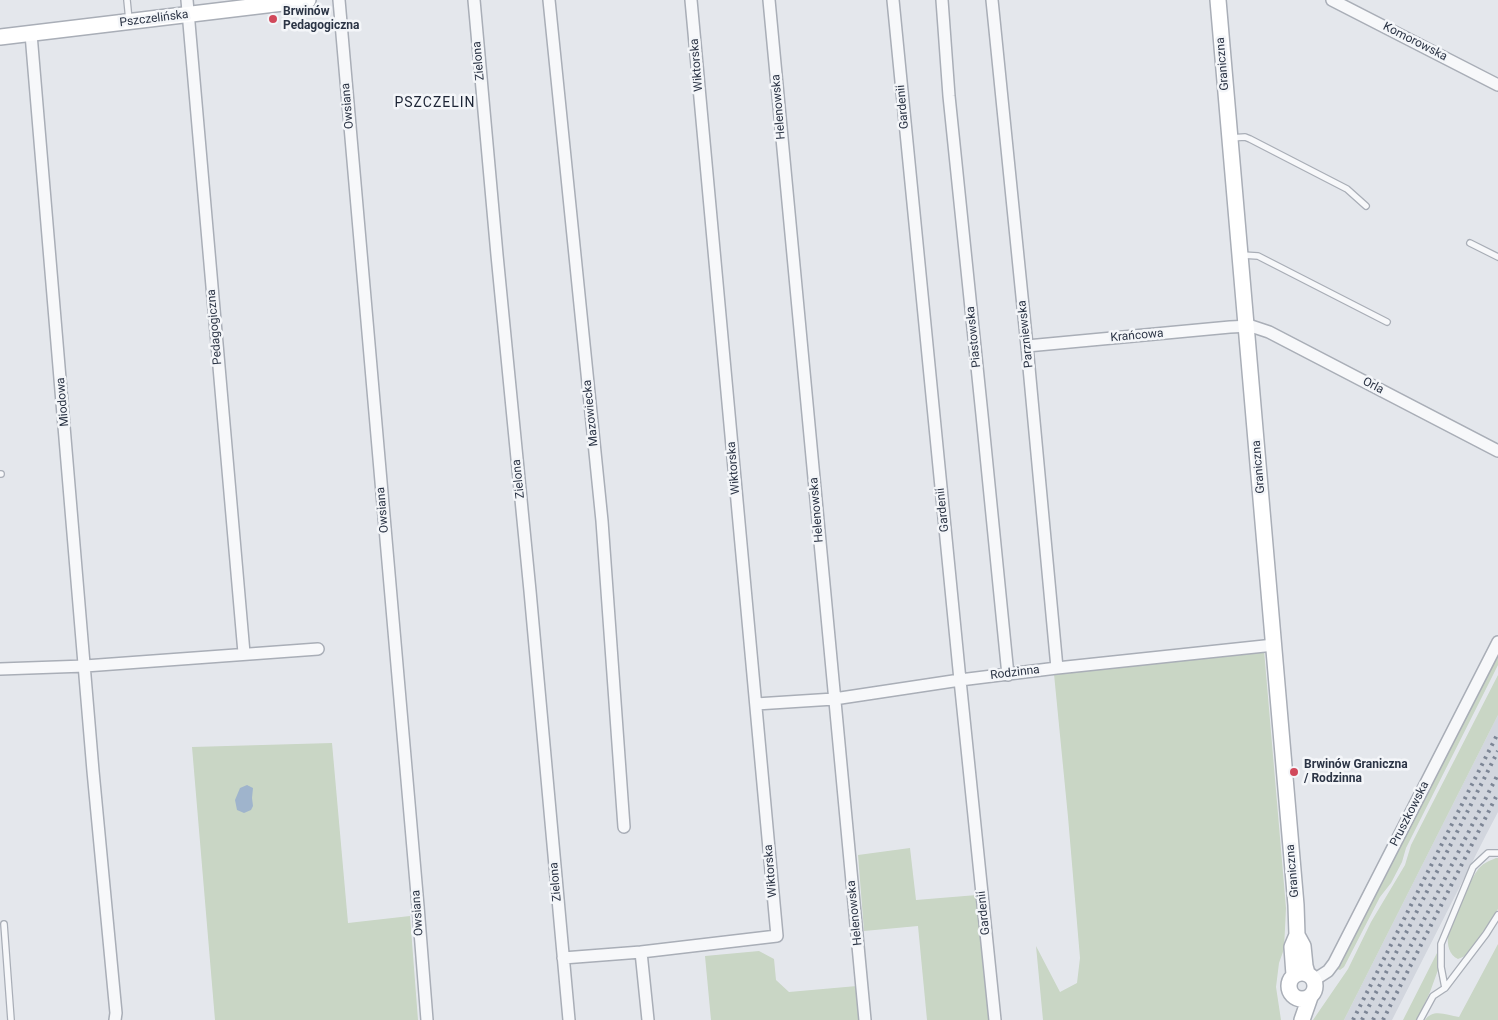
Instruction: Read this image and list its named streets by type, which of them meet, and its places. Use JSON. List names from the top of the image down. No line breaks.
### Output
{"streets":{"street":["Pszczelińska","Komorowska","Zielona","Graniczna","Wiktorska","Owsiana","Helenowska","Gardenii","Pedagogiczna","Parzniewska","Krańcowa","Piastowska","Orla","Miodowa","Mazowiecka","Rodzinna","Pruszkowska"]},"crossings":[["Pszczelińska","Pedagogiczna"],["Pszczelińska","Miodowa"],["Graniczna","Krańcowa"],["Graniczna","Orla"],["Graniczna","Rodzinna"],["Graniczna","Pruszkowska"],["Wiktorska","Rodzinna"],["Helenowska","Rodzinna"],["Gardenii","Rodzinna"],["Parzniewska","Krańcowa"],["Parzniewska","Rodzinna"],["Krańcowa","Orla"],["Piastowska","Rodzinna"]],"districts":["PSZCZELIN"],"places":["Brwinów Pedagogiczna","Brwinów Graniczna / Rodzinna"]}
